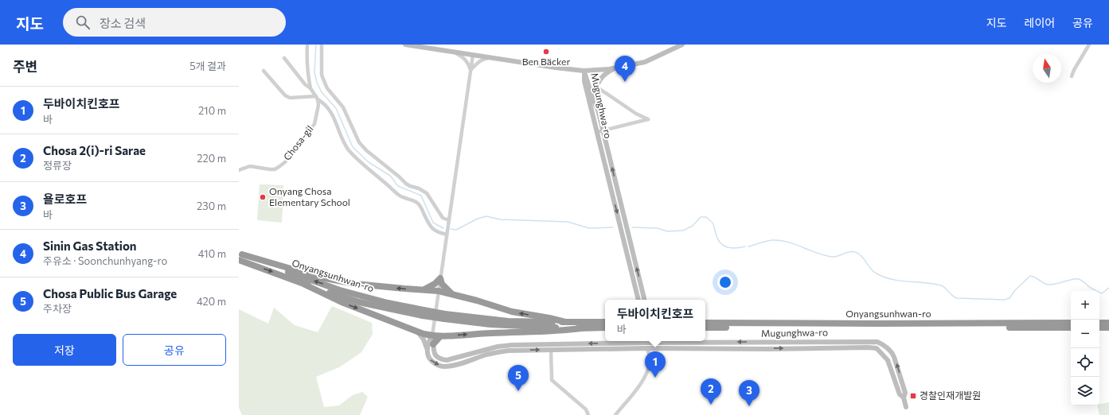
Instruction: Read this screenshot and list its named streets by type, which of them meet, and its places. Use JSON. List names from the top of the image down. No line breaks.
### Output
{"streets":{"highway":["Onyangsunhwan-ro"],"street":["Mugunghwa-ro","Chosa-gil"]},"places":{"other":["Ben Bäcker","Onyang Chosa Elementary School"],"transit":["경찰인재개발원"]},"north":"top","page":{"header":"지도","search":"장소 검색","nav":["지도","레이어","공유"],"heading":["주변","5개 결과"],"pins":["4","1","5","2","3"],"list":[{"mark":"1","name":"두바이치킨호프","note":"바","value":"210 m"},{"mark":"2","name":"Chosa 2(i)-ri Sarae","note":"정류장","value":"220 m"},{"mark":"3","name":"욜로호프","note":"바","value":"230 m"},{"mark":"4","name":"Sinin Gas Station","note":"주유소 · Soonchunhyang-ro","value":"410 m"},{"mark":"5","name":"Chosa Public Bus Garage","note":"주차장","value":"420 m"}],"map_buttons":["+","−"],"popup":["두바이치킨호프","바"],"buttons":["저장","공유"]}}
